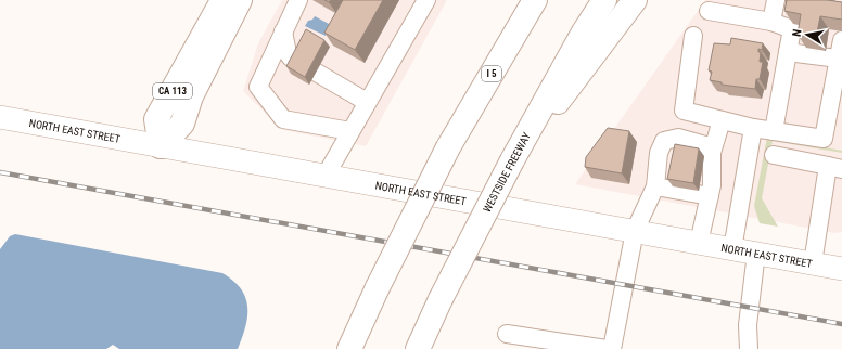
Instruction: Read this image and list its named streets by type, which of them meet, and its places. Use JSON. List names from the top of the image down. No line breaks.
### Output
{"streets":{"highway":["I 5","CA 113","WESTSIDE FREEWAY"],"main road":["NORTH EAST STREET"]},"crossings":[["CA 113","NORTH EAST STREET"]],"north":"left"}
